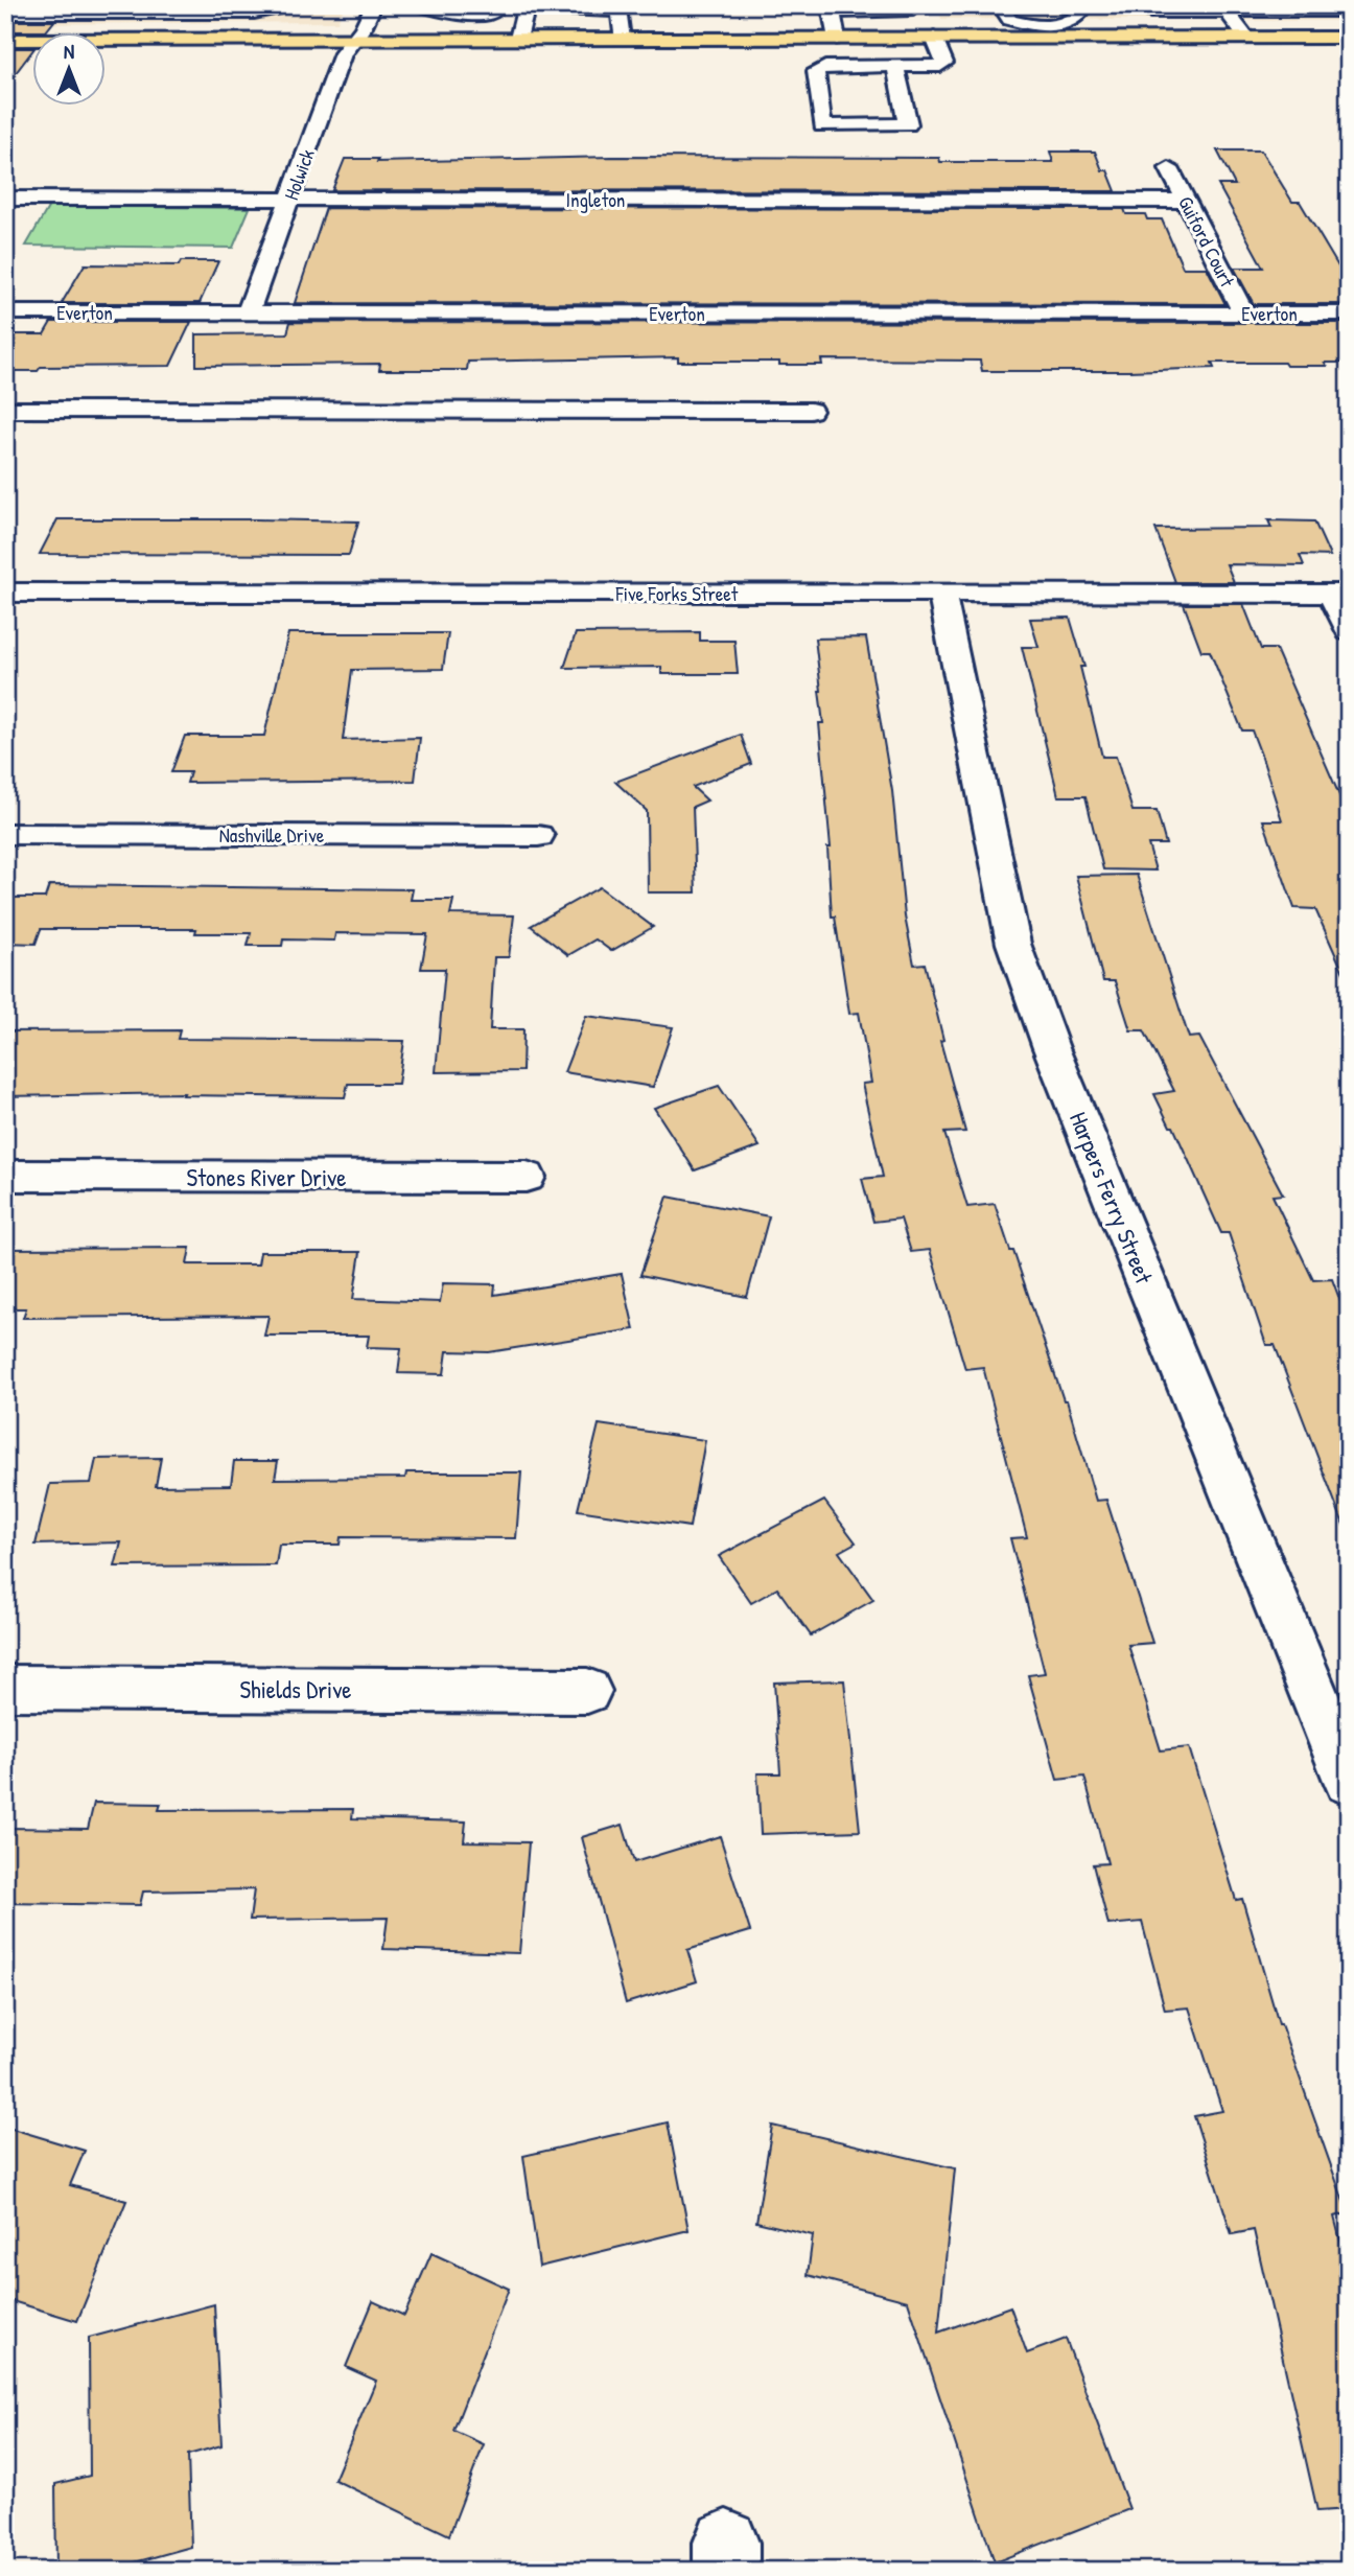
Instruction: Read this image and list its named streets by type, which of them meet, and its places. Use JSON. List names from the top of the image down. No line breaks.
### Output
{"streets":{"street":["Holwick","Ingleton","Guiford Court","Everton","Five Forks Street","Nashville Drive","Stones River Drive","Harpers Ferry Street","Shields Drive"]},"crossings":[["Holwick","Ingleton"],["Holwick","Everton"],["Ingleton","Guiford Court"],["Guiford Court","Everton"],["Five Forks Street","Harpers Ferry Street"]],"north":"top"}
